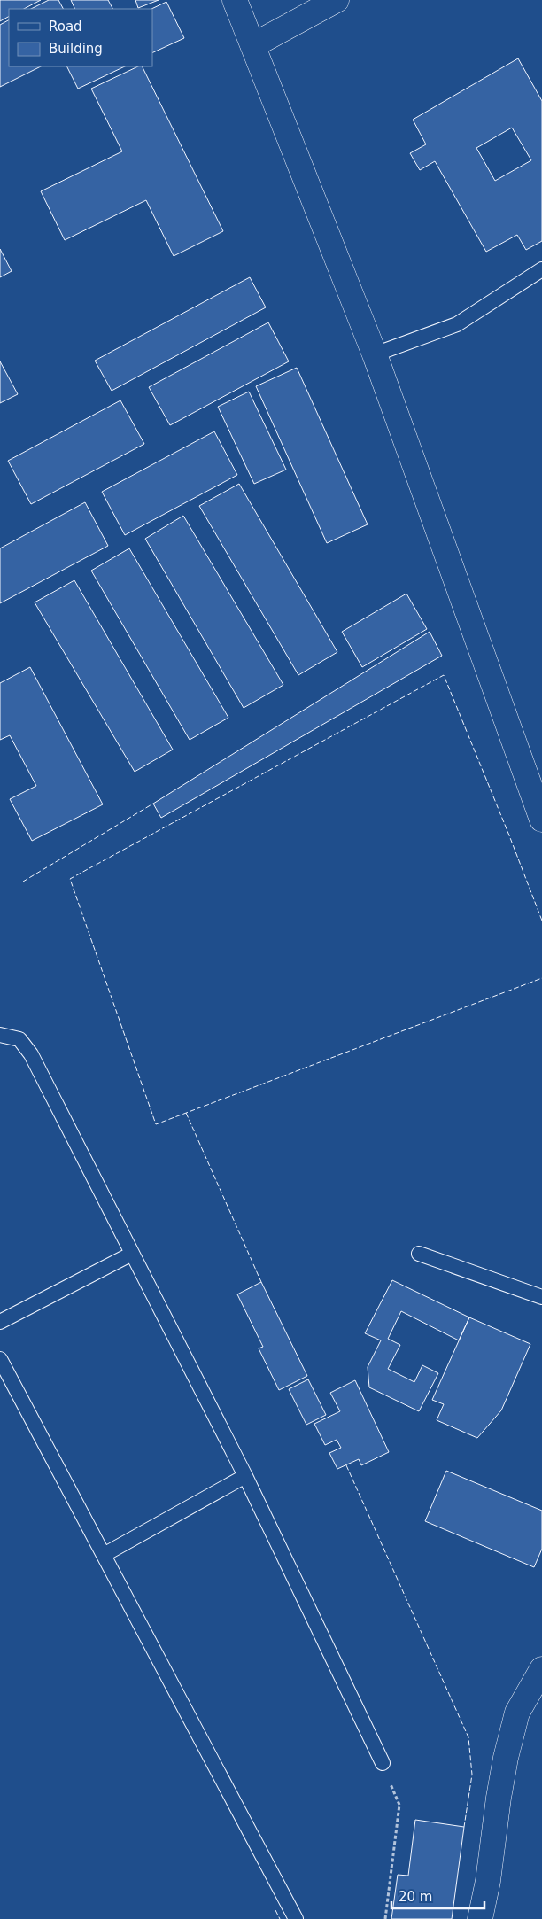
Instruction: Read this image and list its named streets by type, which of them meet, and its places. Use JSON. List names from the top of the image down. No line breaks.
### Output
{"legend":["Road","Building"],"scale_bar":"20 m"}
